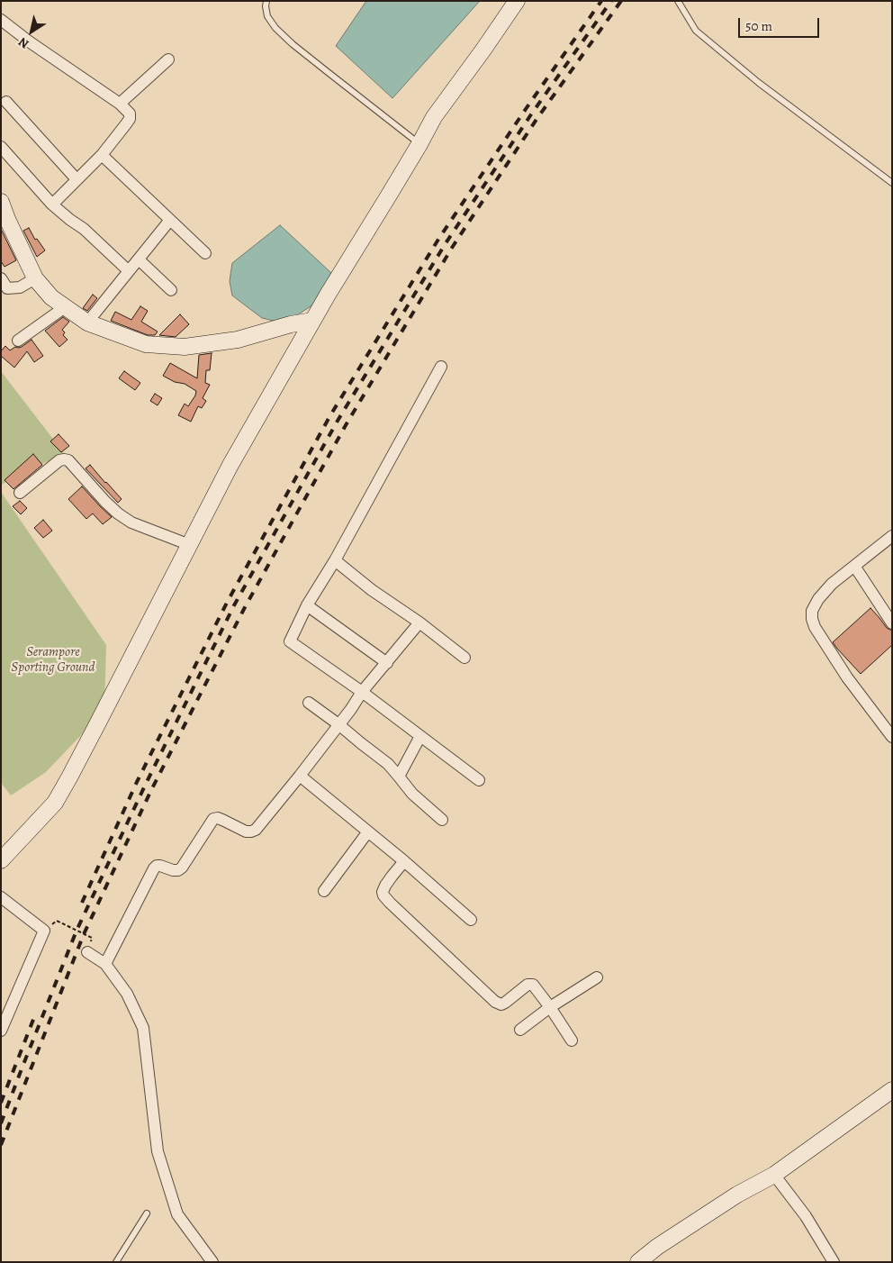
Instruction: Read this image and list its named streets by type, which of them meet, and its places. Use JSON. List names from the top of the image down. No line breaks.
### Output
{"parks":["Serampore Sporting Ground"],"scale_bar":"50 m","north":"bottom left"}
